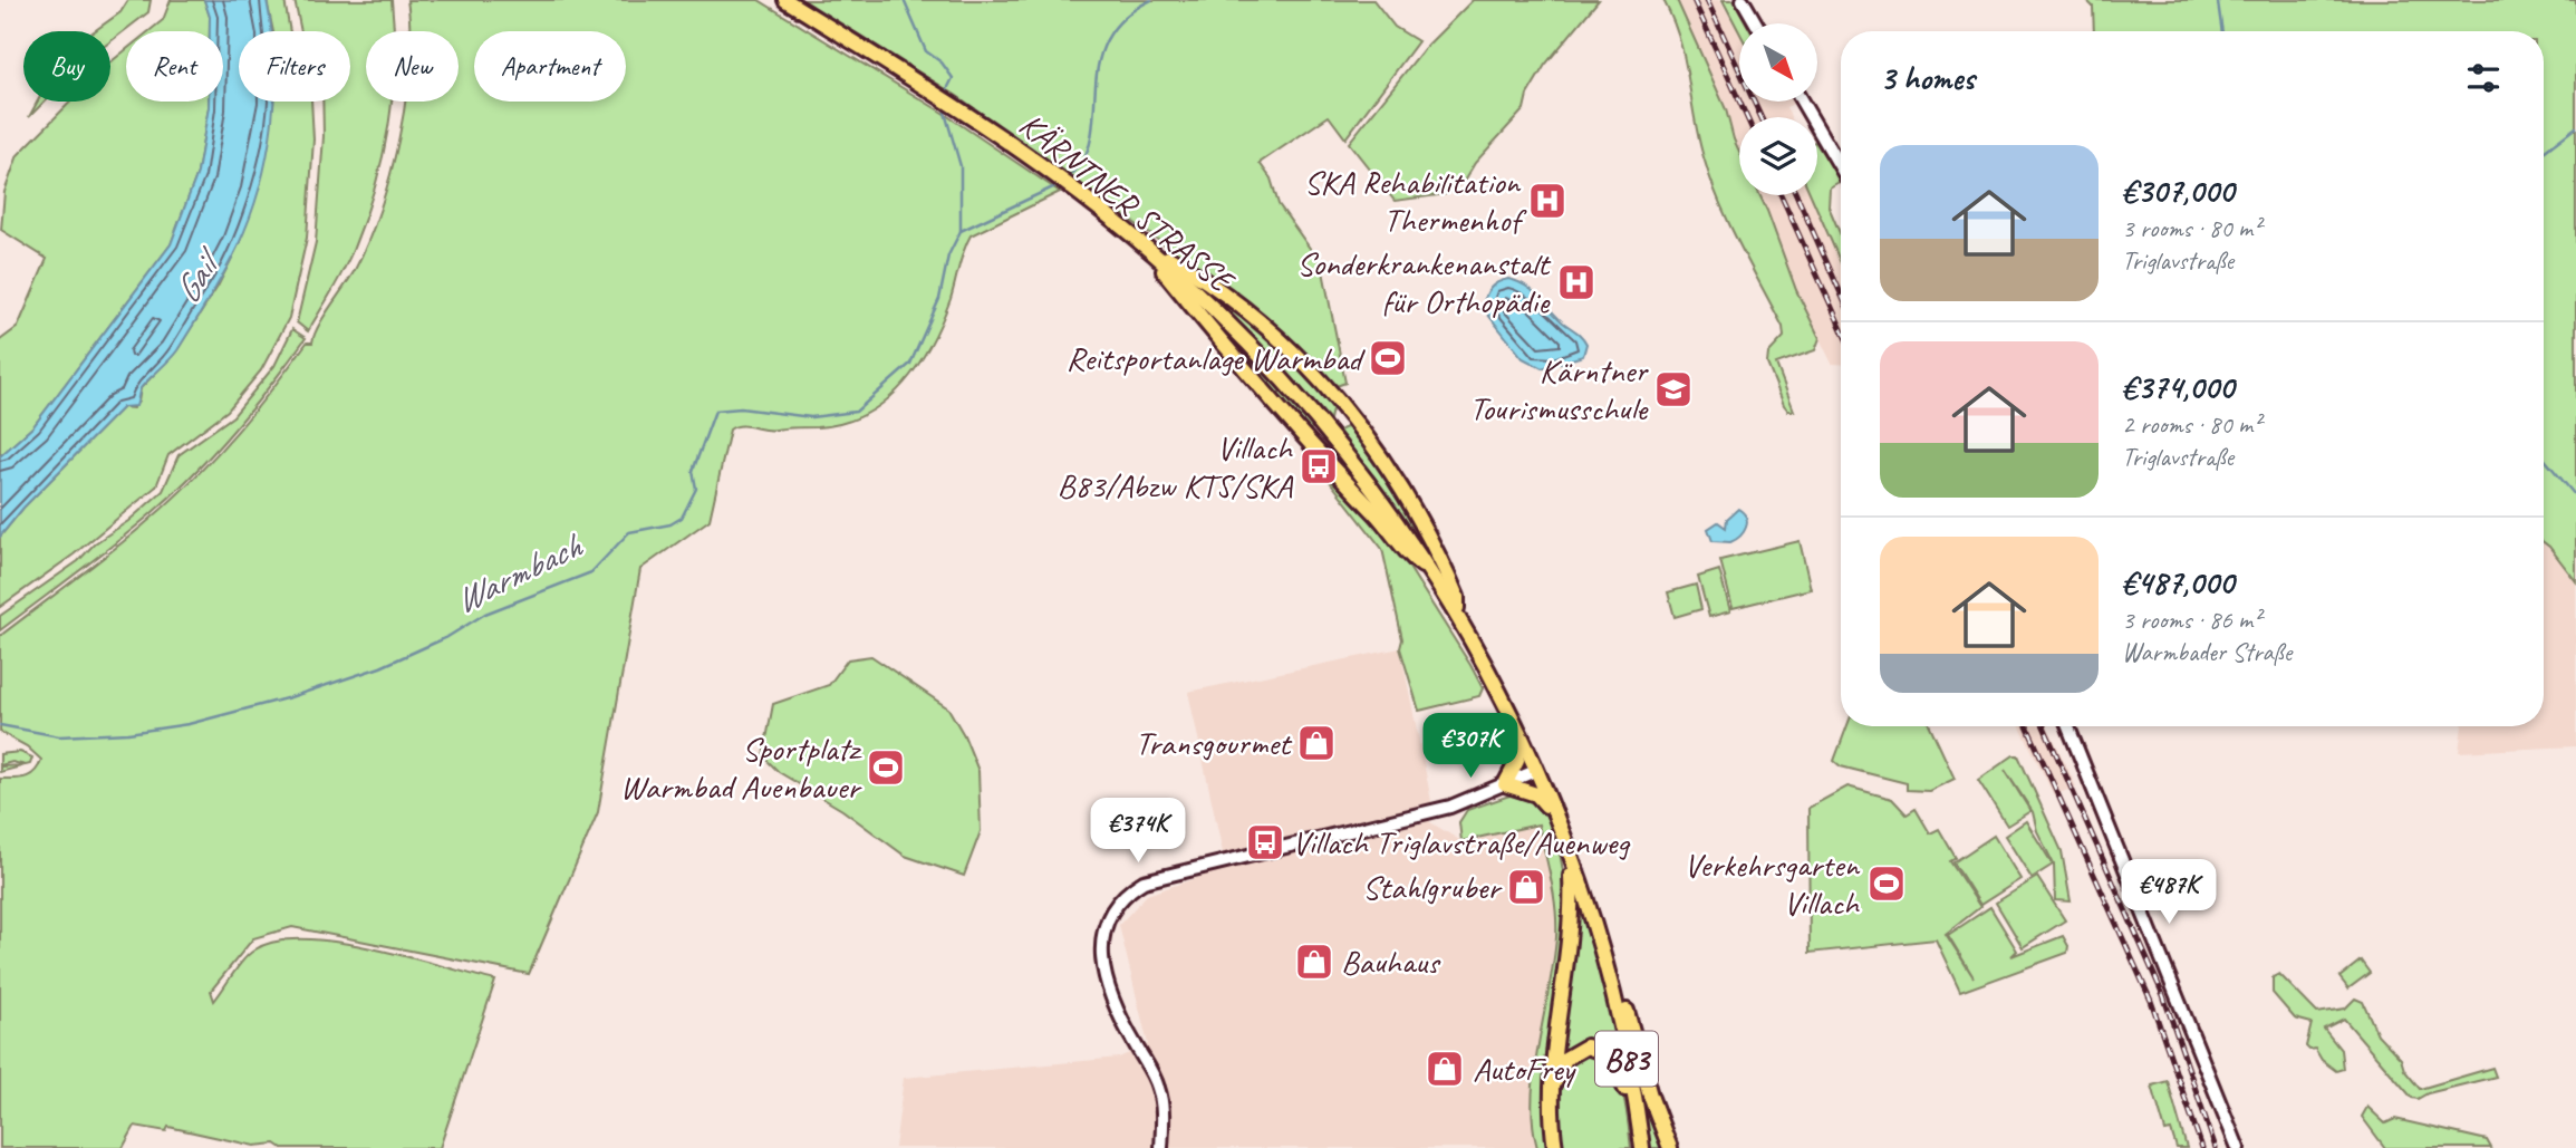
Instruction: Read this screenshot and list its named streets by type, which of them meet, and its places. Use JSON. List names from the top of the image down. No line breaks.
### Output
{"streets":{"main road":["KÄRNTNER STRASSE","B83"]},"water":["Gail","Warmbach"],"places":{"hospital":["SKA Rehabilitation Thermenhof","Sonderkrankenanstalt für Orthopädie"],"sports":["Reitsportanlage Warmbad","Sportplatz Warmbad Auenbauer","Verkehrsgarten Villach"],"school or university":["Kärntner Tourismusschule"],"bus stop":["Villach B83/Abzw KTS/SKA","Villach Triglavstraße/Auenweg"],"shop":["Transgourmet","Stahlgruber","Bauhaus","AutoFrey"]},"north":"bottom right","page":{"chip":["Buy","Rent","Filters","New","Apartment"],"heading":"3 homes","list":[{"name":"€307,000","note":"3 rooms · 80 m² · Triglavstraße"},{"name":"€374,000","note":"2 rooms · 80 m² · Triglavstraße"},{"name":"€487,000","note":"3 rooms · 86 m² · Warmbader Straße"}],"price":["€307K","€374K","€487K"]}}
